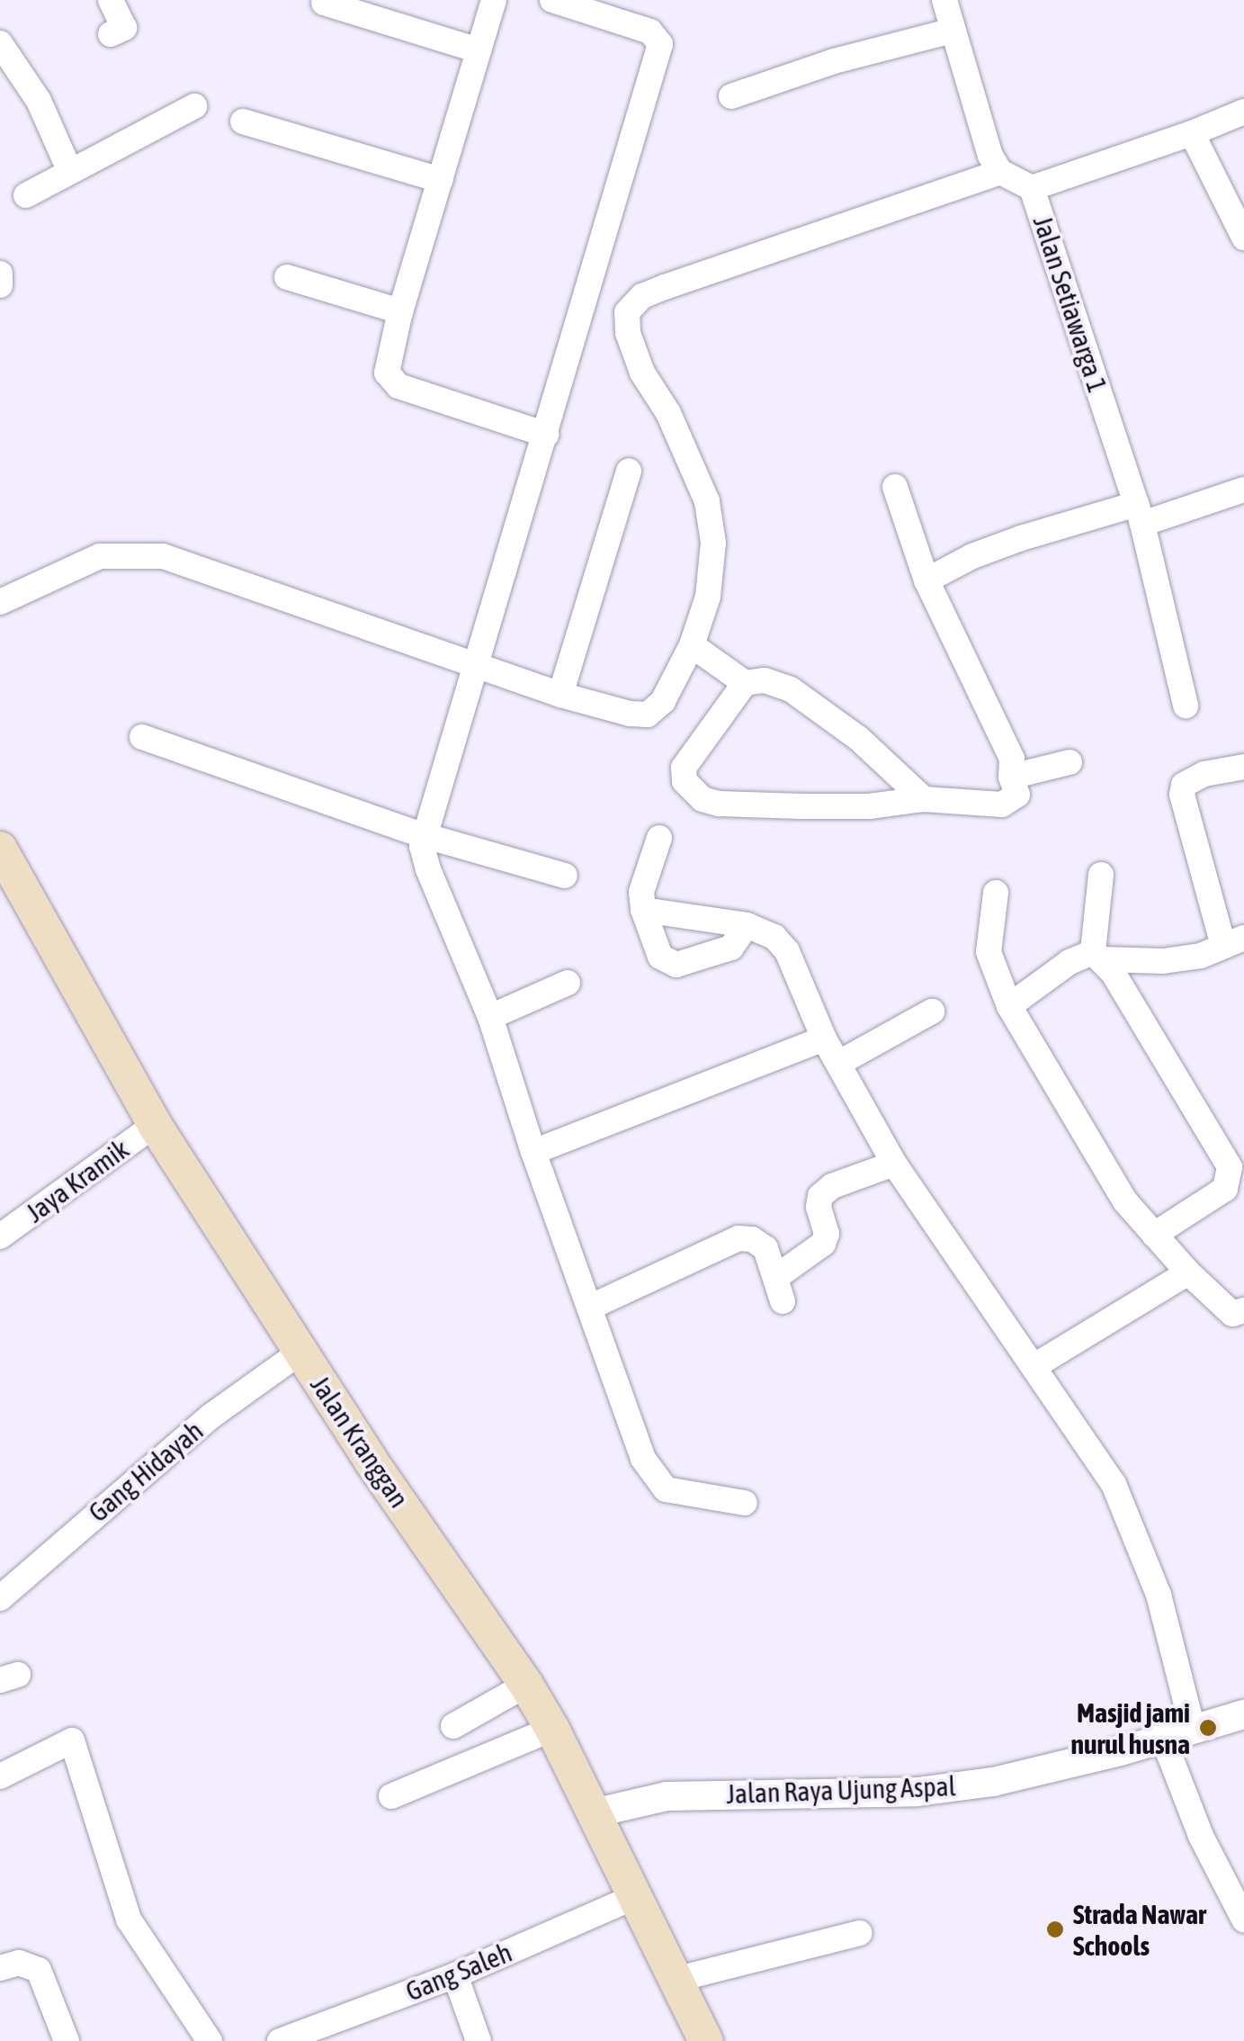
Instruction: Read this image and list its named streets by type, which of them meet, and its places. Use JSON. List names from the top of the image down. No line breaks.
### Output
{"streets":{"main road":["Jalan Kranggan"],"street":["Jalan Setiawarga 1","Jaya Kramik","Gang Hidayah","Jalan Raya Ujung Aspal","Gang Saleh"]},"crossings":[["Jaya Kramik","Jalan Kranggan"],["Jalan Kranggan","Gang Hidayah"],["Jalan Kranggan","Jalan Raya Ujung Aspal"],["Jalan Kranggan","Gang Saleh"]],"places":["Masjid jami nurul husna","Strada Nawar Schools"]}
